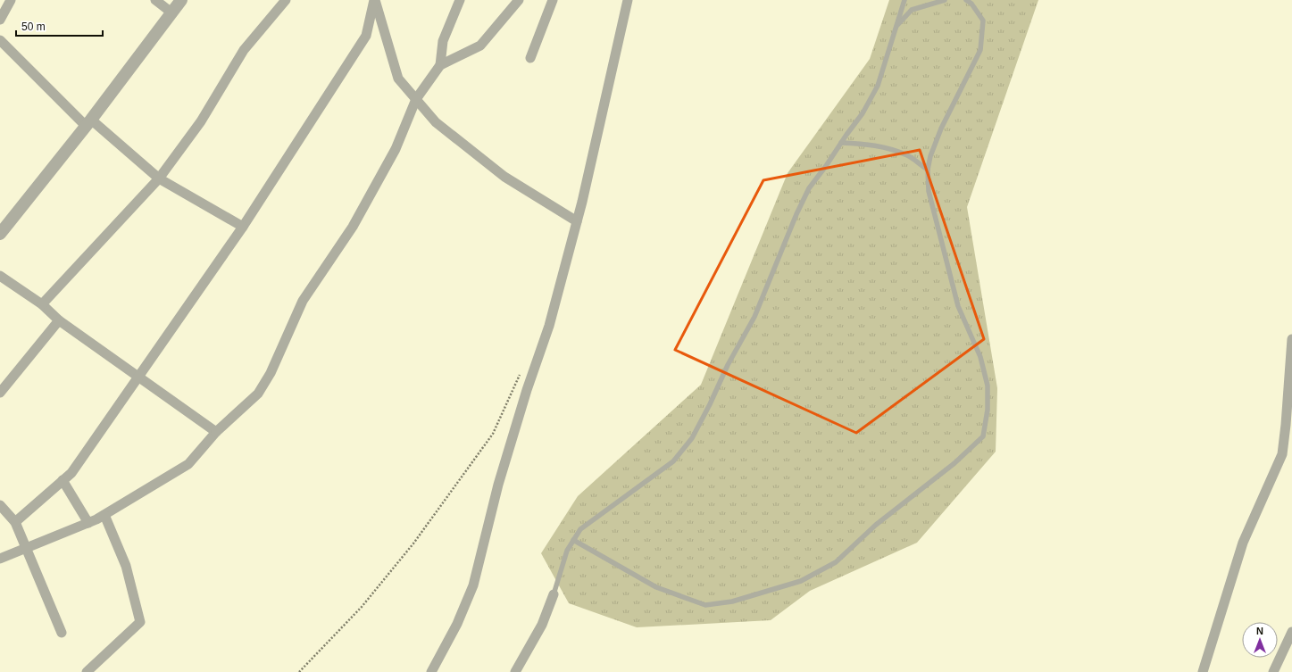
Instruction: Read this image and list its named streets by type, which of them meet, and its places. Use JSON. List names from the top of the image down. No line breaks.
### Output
{"scale_bar":"50 m","north":"top"}
